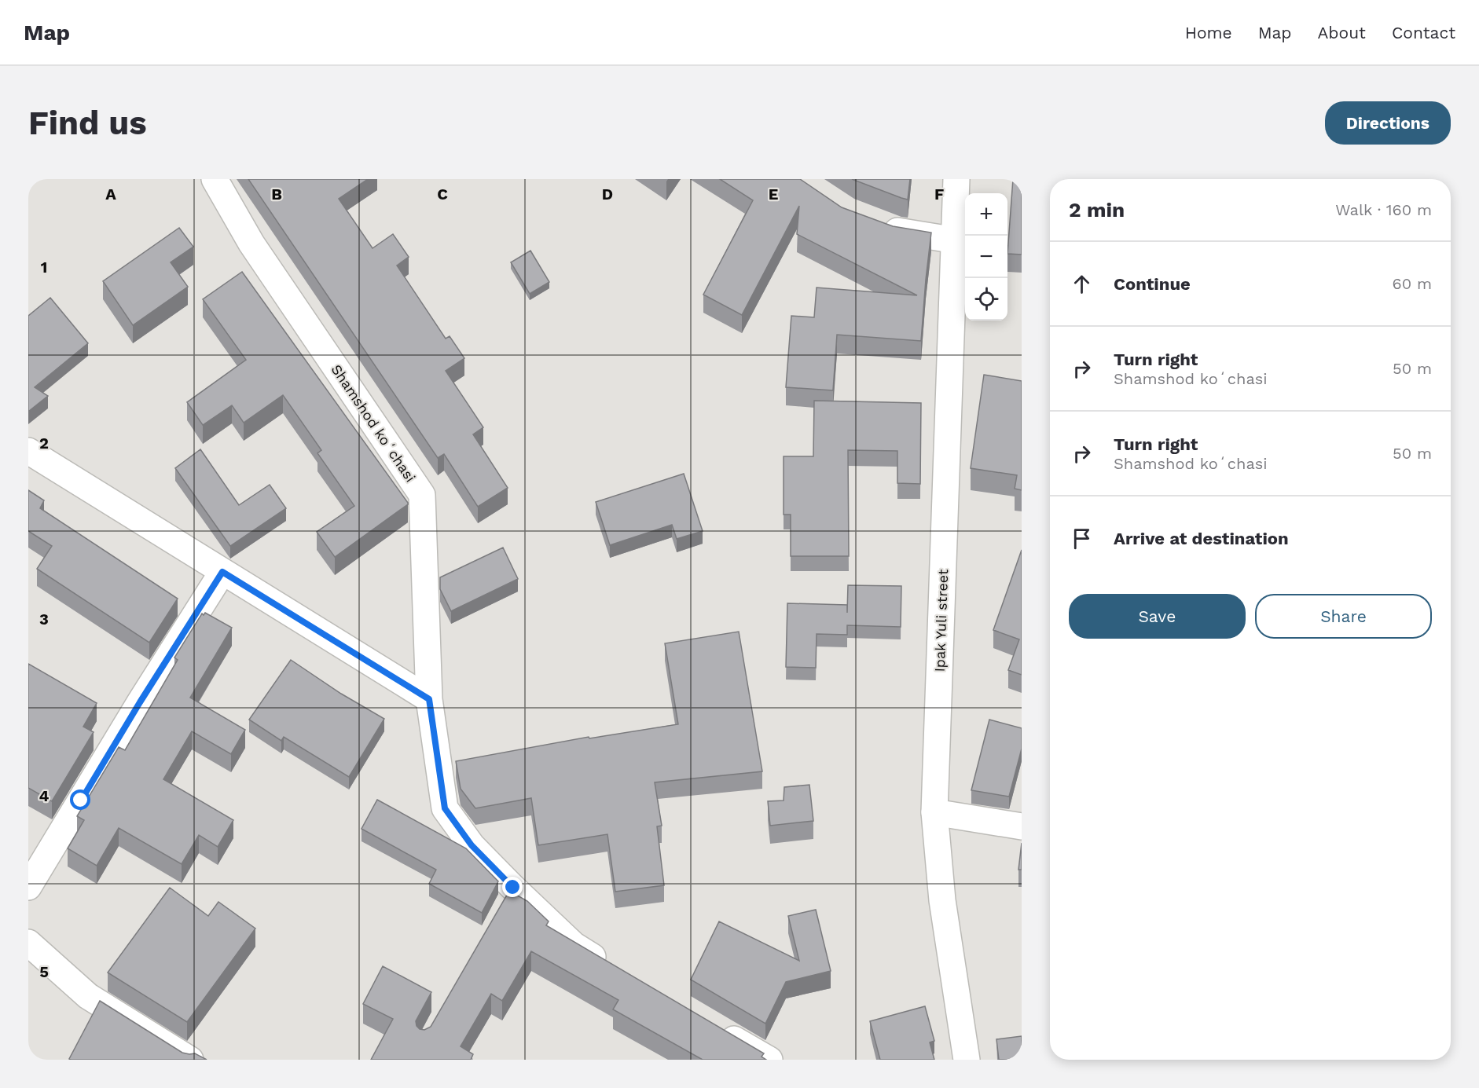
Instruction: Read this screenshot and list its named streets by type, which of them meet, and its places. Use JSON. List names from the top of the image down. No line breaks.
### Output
{"streets":{"street":["Shamshod koʻchasi","Ipak Yuli street"]},"page":{"header":"Map","nav":["Home","Map","About","Contact"],"buttons":["Directions",["Save","Share"]],"title":"Find us","heading":["2 min","Walk · 160 m"],"map_buttons":["+","−"],"list":[["Continue","60 m"],["Turn right","Shamshod koʻchasi","50 m"],["Turn right","Shamshod koʻchasi","50 m"],"Arrive at destination"]},"grid":{"columns":["A","B","C","D","E","F"],"rows":["1","2","3","4","5"]}}
